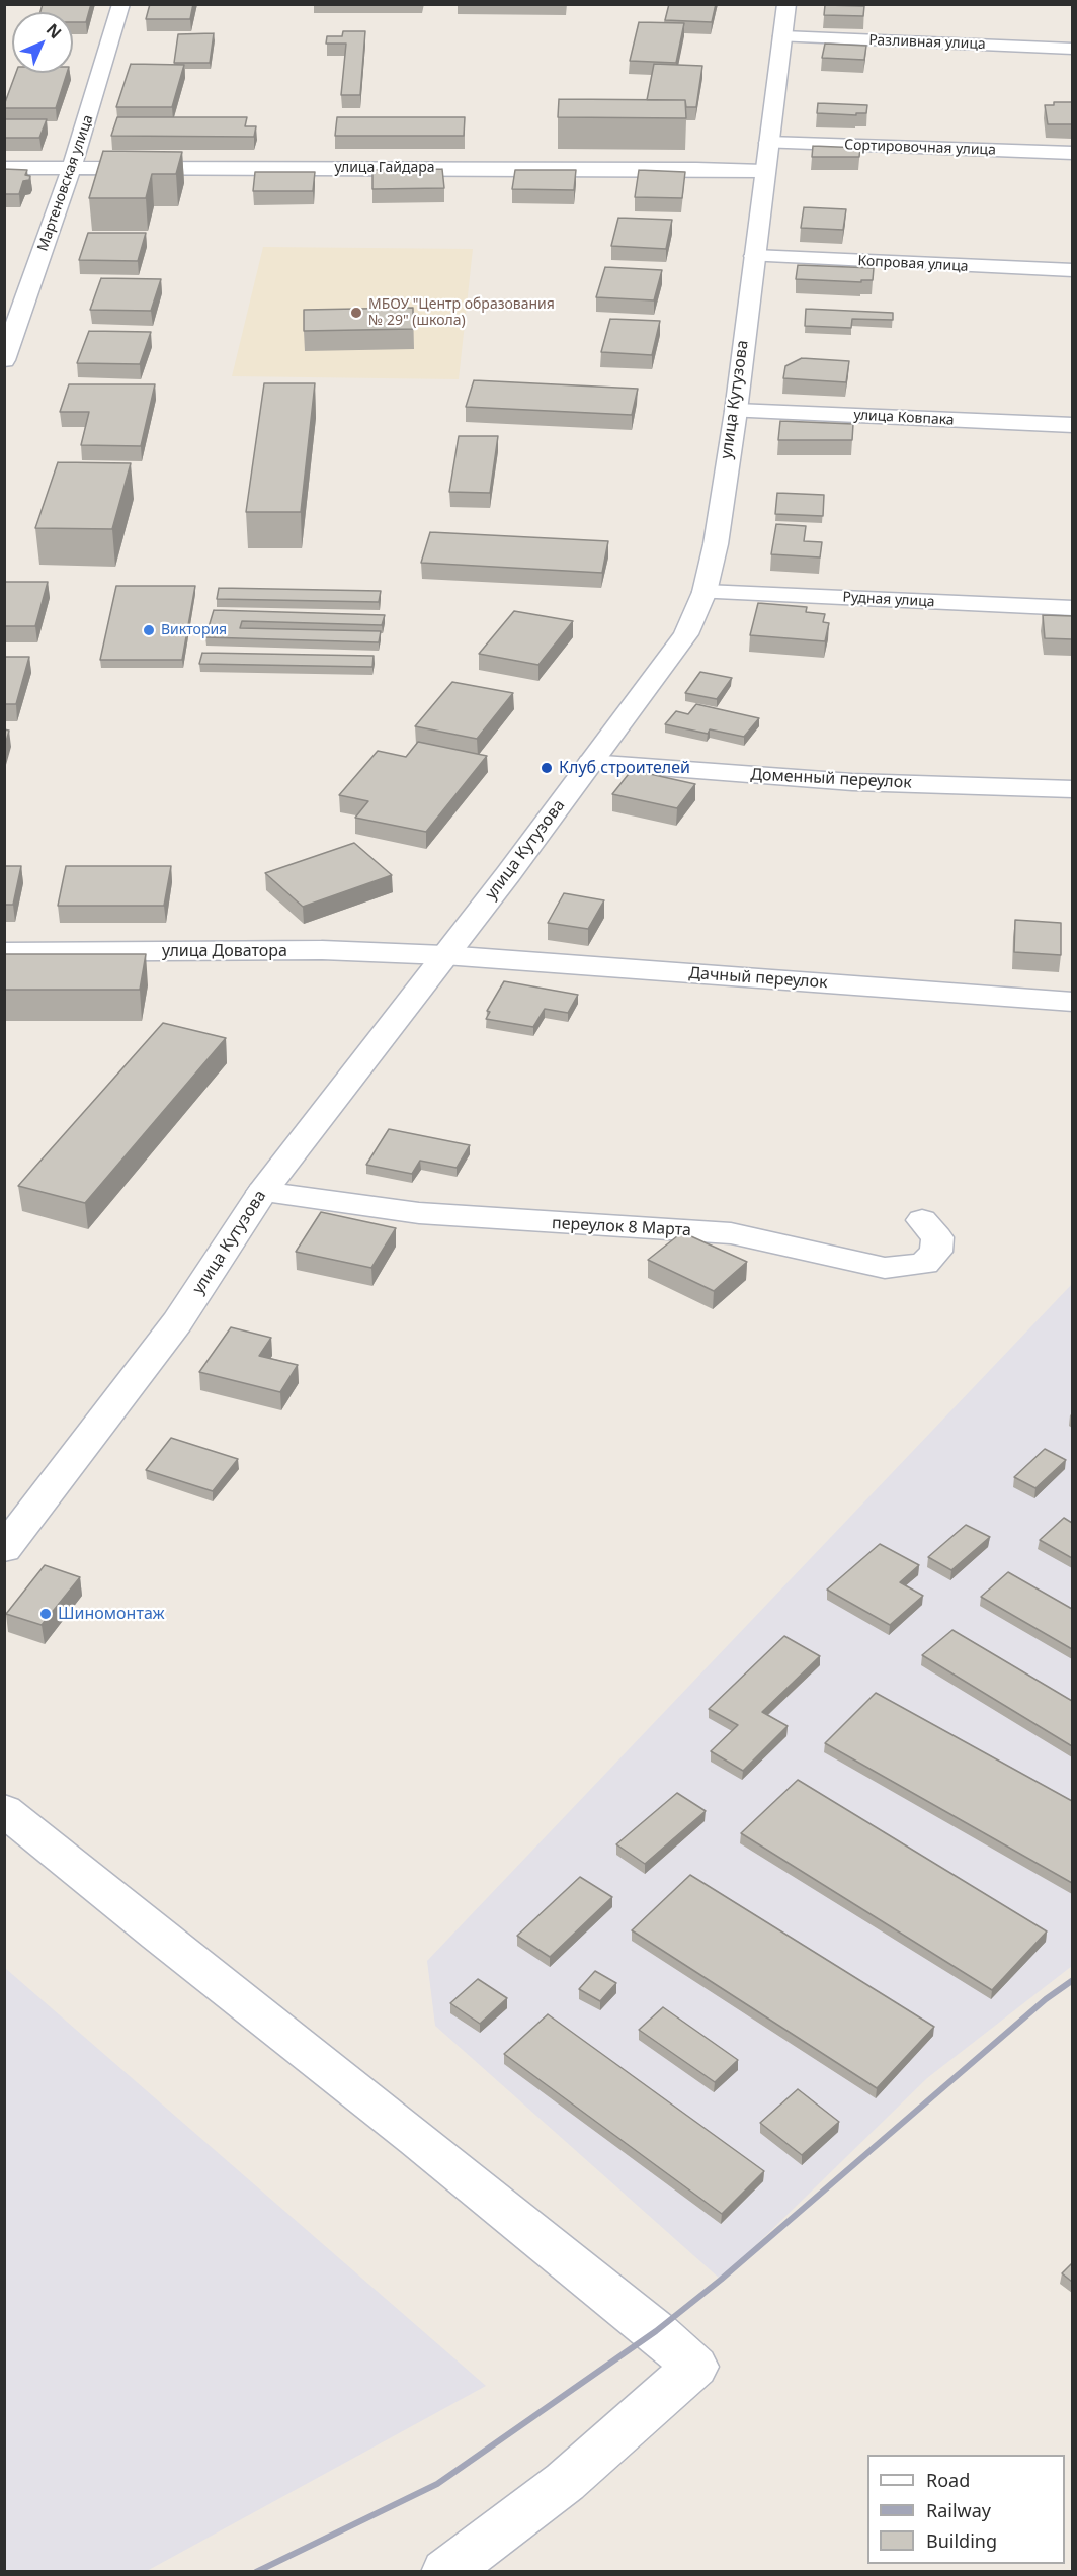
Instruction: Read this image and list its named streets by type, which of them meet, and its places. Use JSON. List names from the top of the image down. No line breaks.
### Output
{"streets":{"street":["Разливная улица","Сортировочная улица","улица Гайдара","Мартеновская улица","Копровая улица","улица Кутузова","улица Ковпака","Рудная улица","Доменный переулок","улица Доватора","Дачный переулок","переулок 8 Марта"]},"crossings":[["Разливная улица","улица Кутузова"],["Сортировочная улица","улица Кутузова"],["улица Гайдара","Мартеновская улица"],["улица Гайдара","улица Кутузова"],["Копровая улица","улица Кутузова"],["улица Кутузова","улица Ковпака"],["улица Кутузова","Рудная улица"],["улица Кутузова","Доменный переулок"],["улица Кутузова","улица Доватора"],["улица Кутузова","Дачный переулок"],["улица Кутузова","переулок 8 Марта"],["улица Доватора","Дачный переулок"]],"places":["МБОУ \"Центр образования № 29\" (школа)","Виктория","Клуб строителей","Шиномонтаж"],"legend":["Road","Railway","Building"],"north":"top right"}
